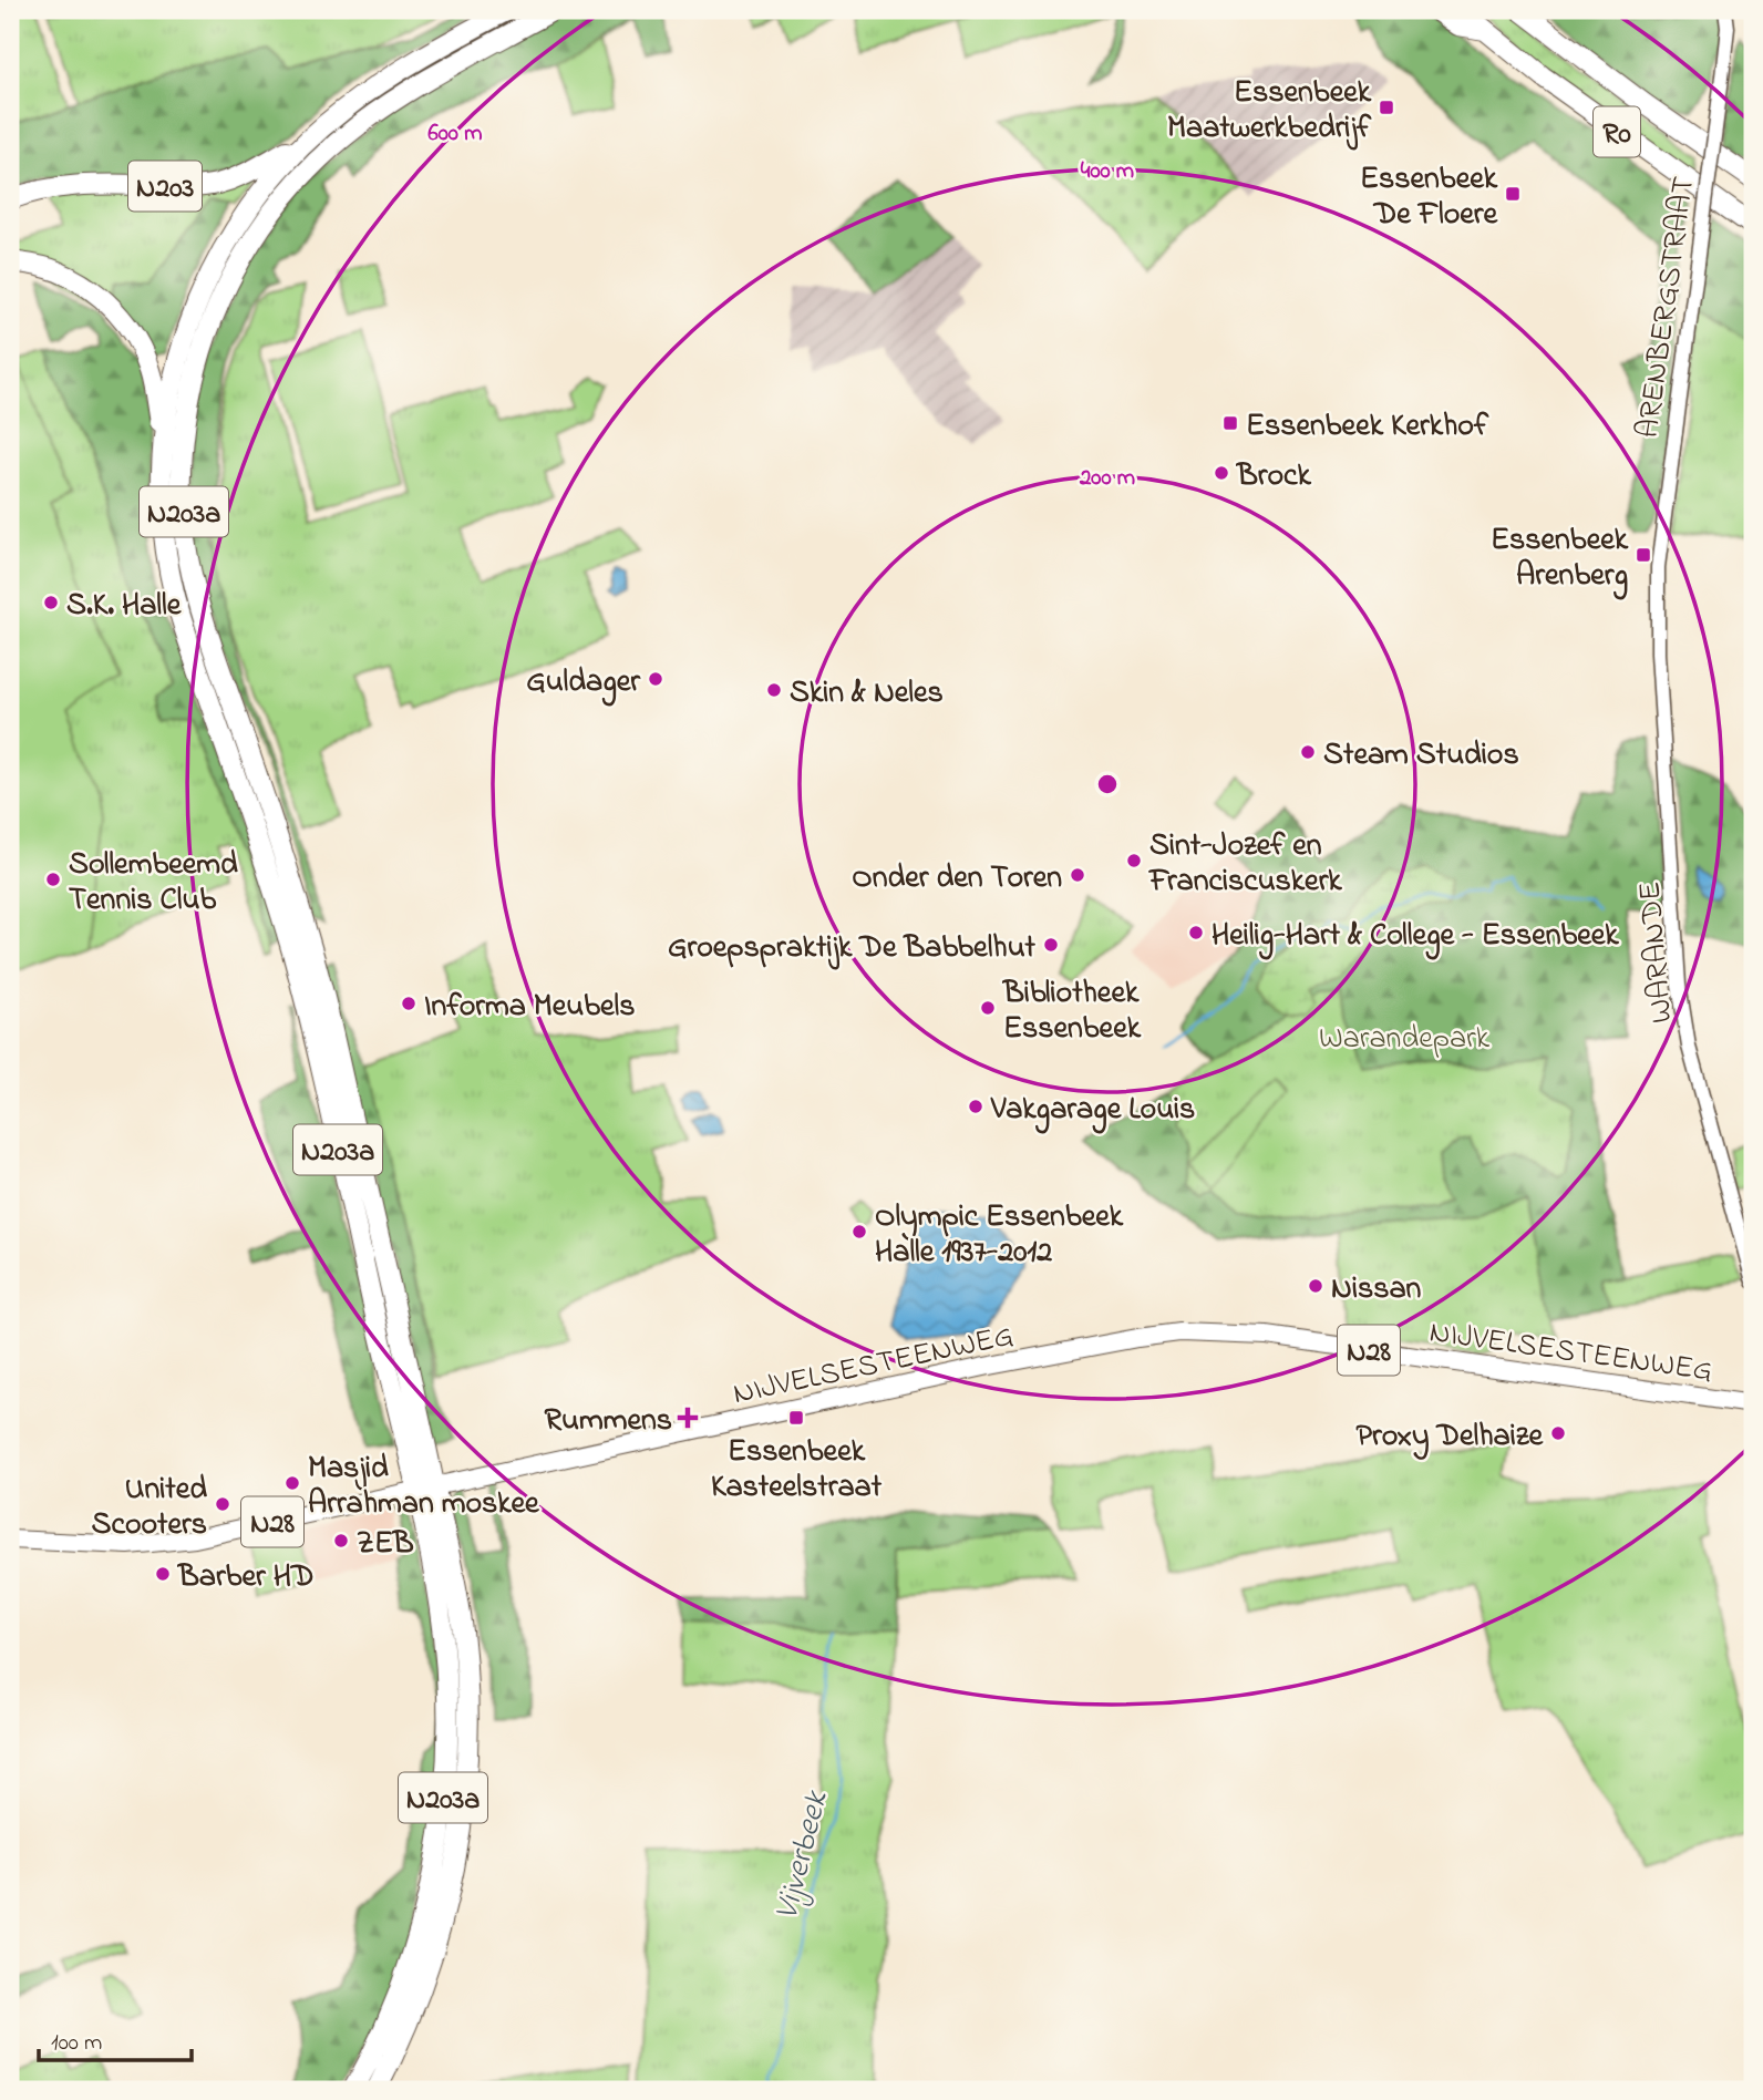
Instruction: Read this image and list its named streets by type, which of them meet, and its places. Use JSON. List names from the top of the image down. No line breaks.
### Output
{"streets":{"highway":["R0","N203","N203a"],"main road":["NIJVELSESTEENWEG","N28"],"street":["ARENBERGSTRAAT","WARANDE"]},"crossings":[["N203","N203a"],["ARENBERGSTRAAT","WARANDE"],["N203a","NIJVELSESTEENWEG"]],"water":["Vijverbeek"],"parks":["Warandepark"],"places":{"transit":["Essenbeek Maatwerkbedrijf","Essenbeek De Floere","Essenbeek Kerkhof","Essenbeek Arenberg","Essenbeek Kasteelstraat"],"other":["Brock","S.K. Halle","Guldager","Skin & Neles","Steam Studios","Sint-Jozef en Franciscuskerk","Onder den Toren","Sollembeemd Tennis Club","Heilig-Hart & College - Essenbeek","Groepspraktijk De Babbelhut","Informa Meubels","Bibliotheek Essenbeek","Vakgarage Louis","Olympic Essenbeek Halle 1937-2012","Nissan","Proxy Delhaize","Masjid Arrahman moskee","United Scooters","ZEB","Barber HD"],"health":["Rummens"]},"scale_bar":"100 m","rings":["600 m","400 m","200 m"]}
